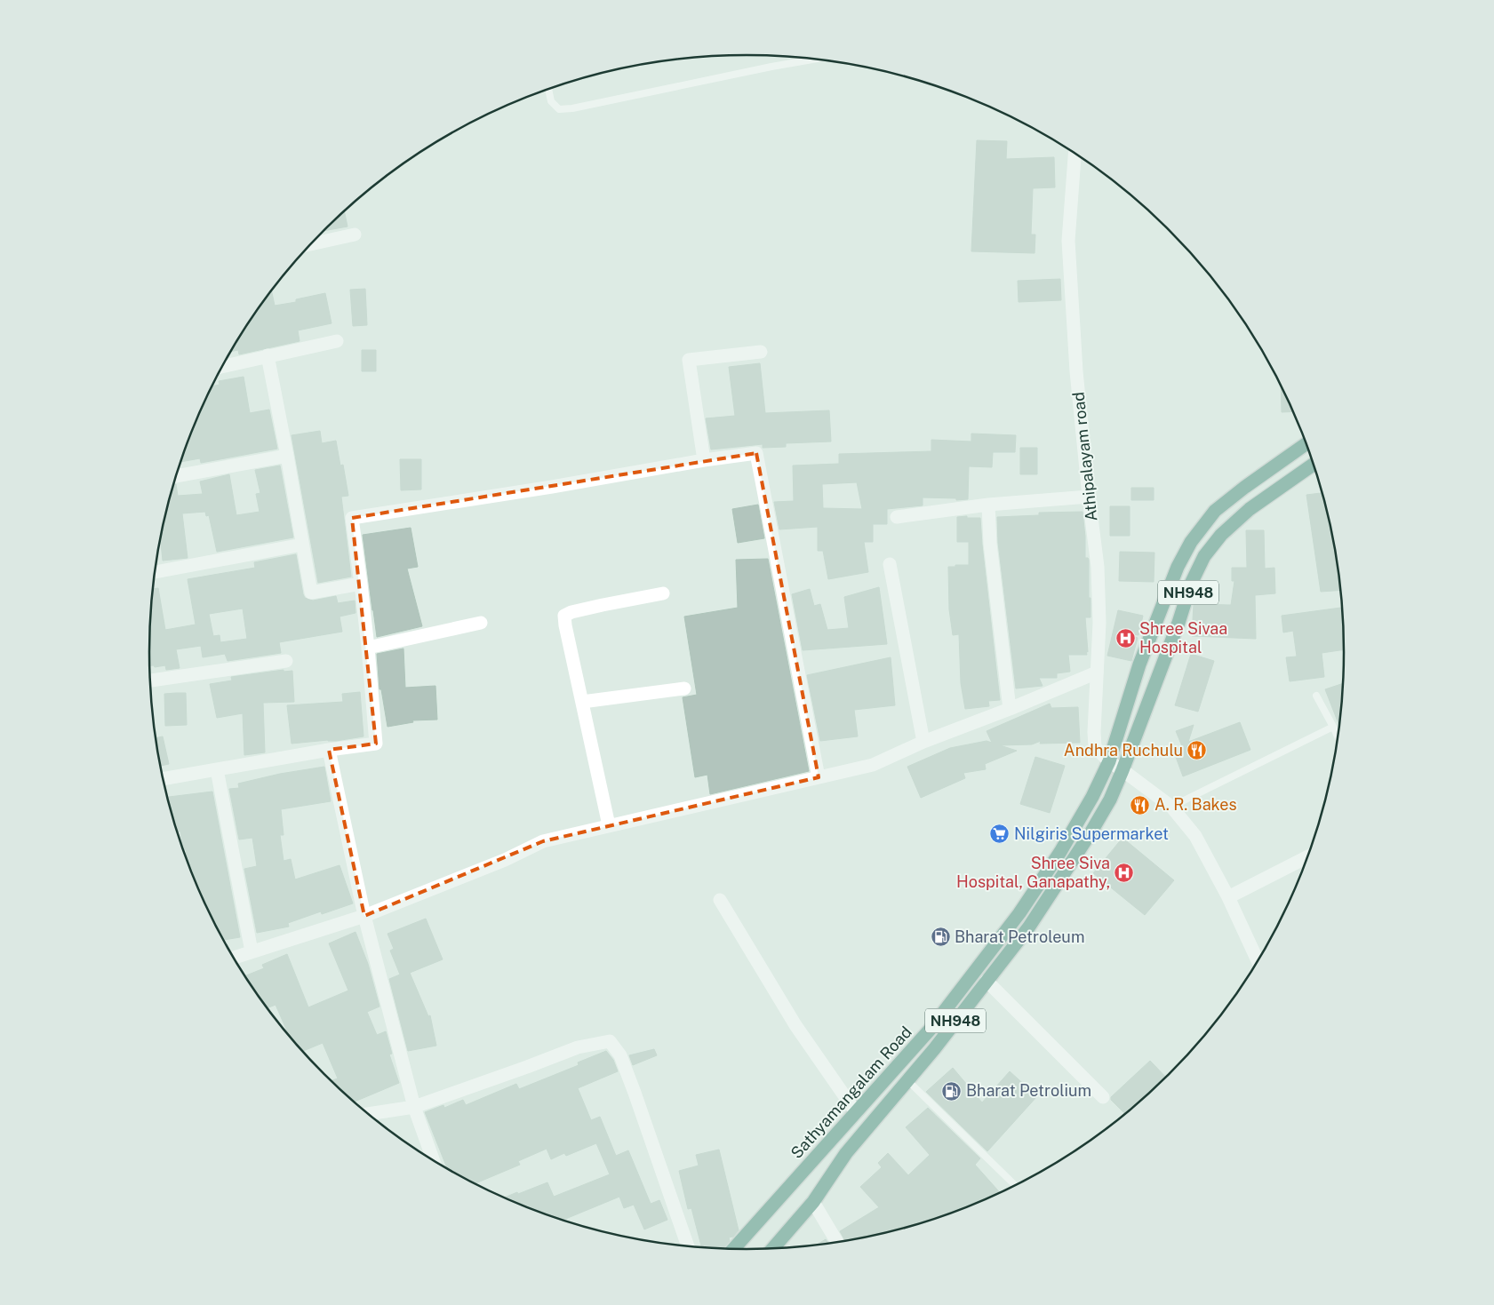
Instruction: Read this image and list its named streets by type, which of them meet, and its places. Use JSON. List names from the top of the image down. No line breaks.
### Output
{"streets":{"highway":["NH948","Sathyamangalam Road"],"street":["Athipalayam road"]},"crossings":[["Athipalayam road","NH948"],["Athipalayam road","Sathyamangalam Road"]],"places":{"hospital":["Shree Sivaa Hospital","Shree Siva Hospital, Ganapathy,"],"restaurant":["Andhra Ruchulu","A. R. Bakes"],"supermarket":["Nilgiris Supermarket"],"fuel station":["Bharat Petroleum","Bharat Petrolium"]}}
